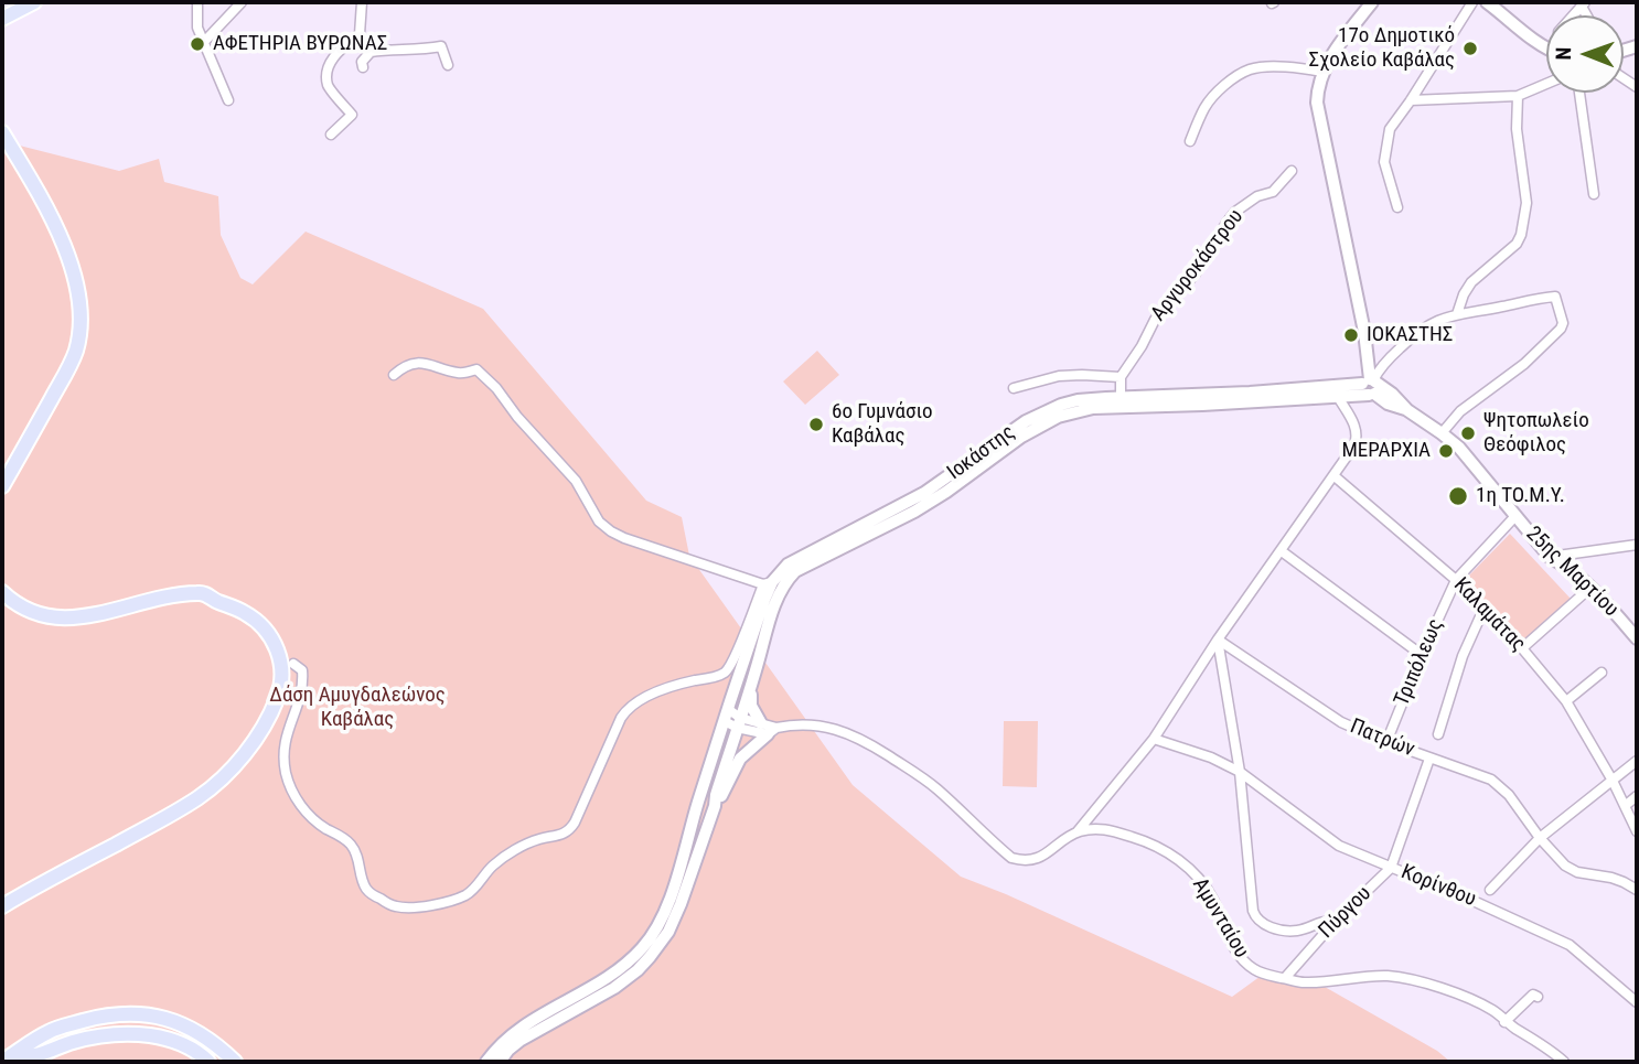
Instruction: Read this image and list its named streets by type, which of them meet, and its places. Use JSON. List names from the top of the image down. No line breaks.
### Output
{"streets":{"street":["Αργυροκάστρου","Ιοκάστης","25ης Μαρτίου","Καλαμάτας","Τριπόλεως","Πατρών","Κορίνθου","Πύργου","Αμυνταίου"]},"crossings":[["Ιοκάστης","25ης Μαρτίου"],["25ης Μαρτίου","Τριπόλεως"],["Καλαμάτας","Τριπόλεως"],["Τριπόλεως","Πατρών"],["Πατρών","Πύργου"],["Κορίνθου","Πύργου"],["Πύργου","Αμυνταίου"]],"parks":["Δάση Αμυγδαλεώνος Καβάλας"],"places":["ΑΦΕΤΗΡΙΑ ΒΥΡΩΝΑΣ","17ο Δημοτικό Σχολείο Καβάλας","ΙΟΚΑΣΤΗΣ","6ο Γυμνάσιο Καβάλας","Ψητοπωλείο Θεόφιλος","ΜΕΡΑΡΧΙΑ","1η ΤΟ.Μ.Υ."],"north":"left"}
